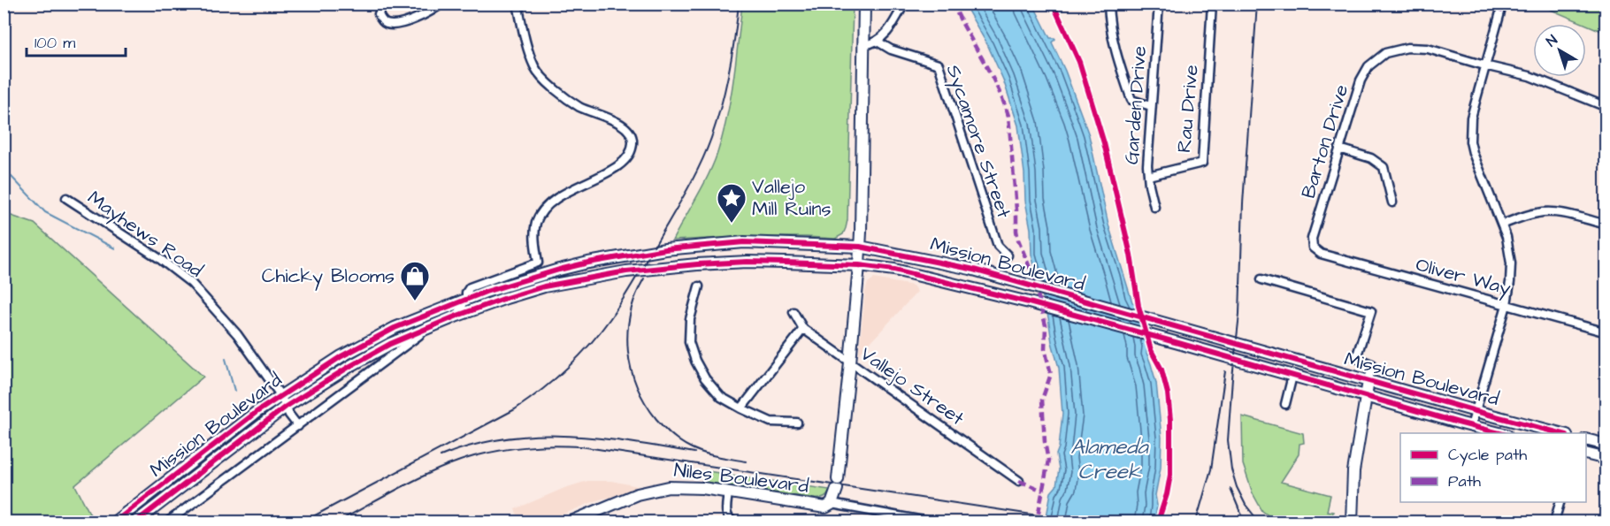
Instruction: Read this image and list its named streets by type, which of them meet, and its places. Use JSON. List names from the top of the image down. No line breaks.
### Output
{"streets":{"main road":["Mission Boulevard","Niles Boulevard"],"street":["Garden Drive","Rau Drive","Sycamore Street","Barton Drive","Mayhews Road","Oliver Way","Vallejo Street"]},"crossings":[["Garden Drive","Rau Drive"],["Barton Drive","Oliver Way"],["Mayhews Road","Mission Boulevard"],["Mission Boulevard","Niles Boulevard"],["Vallejo Street","Niles Boulevard"]],"water":["Alameda Creek"],"places":{"place":["Vallejo Mill Ruins"],"shop":["Chicky Blooms"]},"legend":["Cycle path","Path"],"scale_bar":"100 m","north":"top left"}
